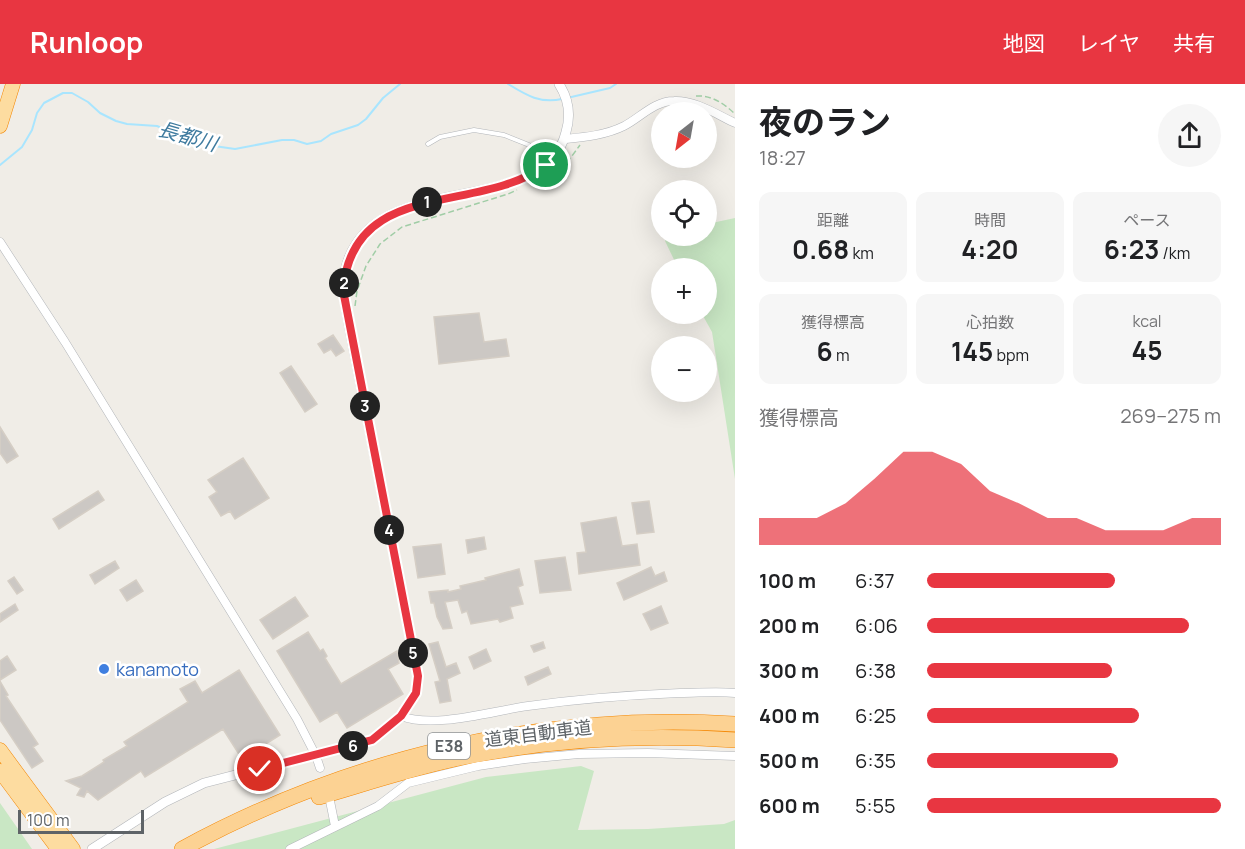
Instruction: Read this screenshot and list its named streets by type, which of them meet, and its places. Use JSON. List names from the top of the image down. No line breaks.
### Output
{"streets":{"highway":["道東自動車道","E38"]},"water":["長都川"],"places":["kanamoto"],"scale_bar":"100 m","north":"bottom left","page":{"header":"Runloop","nav":["地図","レイヤ","共有"],"heading":["夜のラン","18:27"],"map_buttons":["+","−"],"stats":[["距離","0.68 km"],["時間","4:20"],["ペース","6:23 /km"],["獲得標高","6 m"],["心拍数","145 bpm"],["kcal","45"]],"pins":["1","2","3","4","5","6"],"chart":["獲得標高","269–275 m"],"list":[{"name":"100 m","note":"6:37"},{"name":"200 m","note":"6:06"},{"name":"300 m","note":"6:38"},{"name":"400 m","note":"6:25"},{"name":"500 m","note":"6:35"},{"name":"600 m","note":"5:55"}],"scale":"100 m"}}
